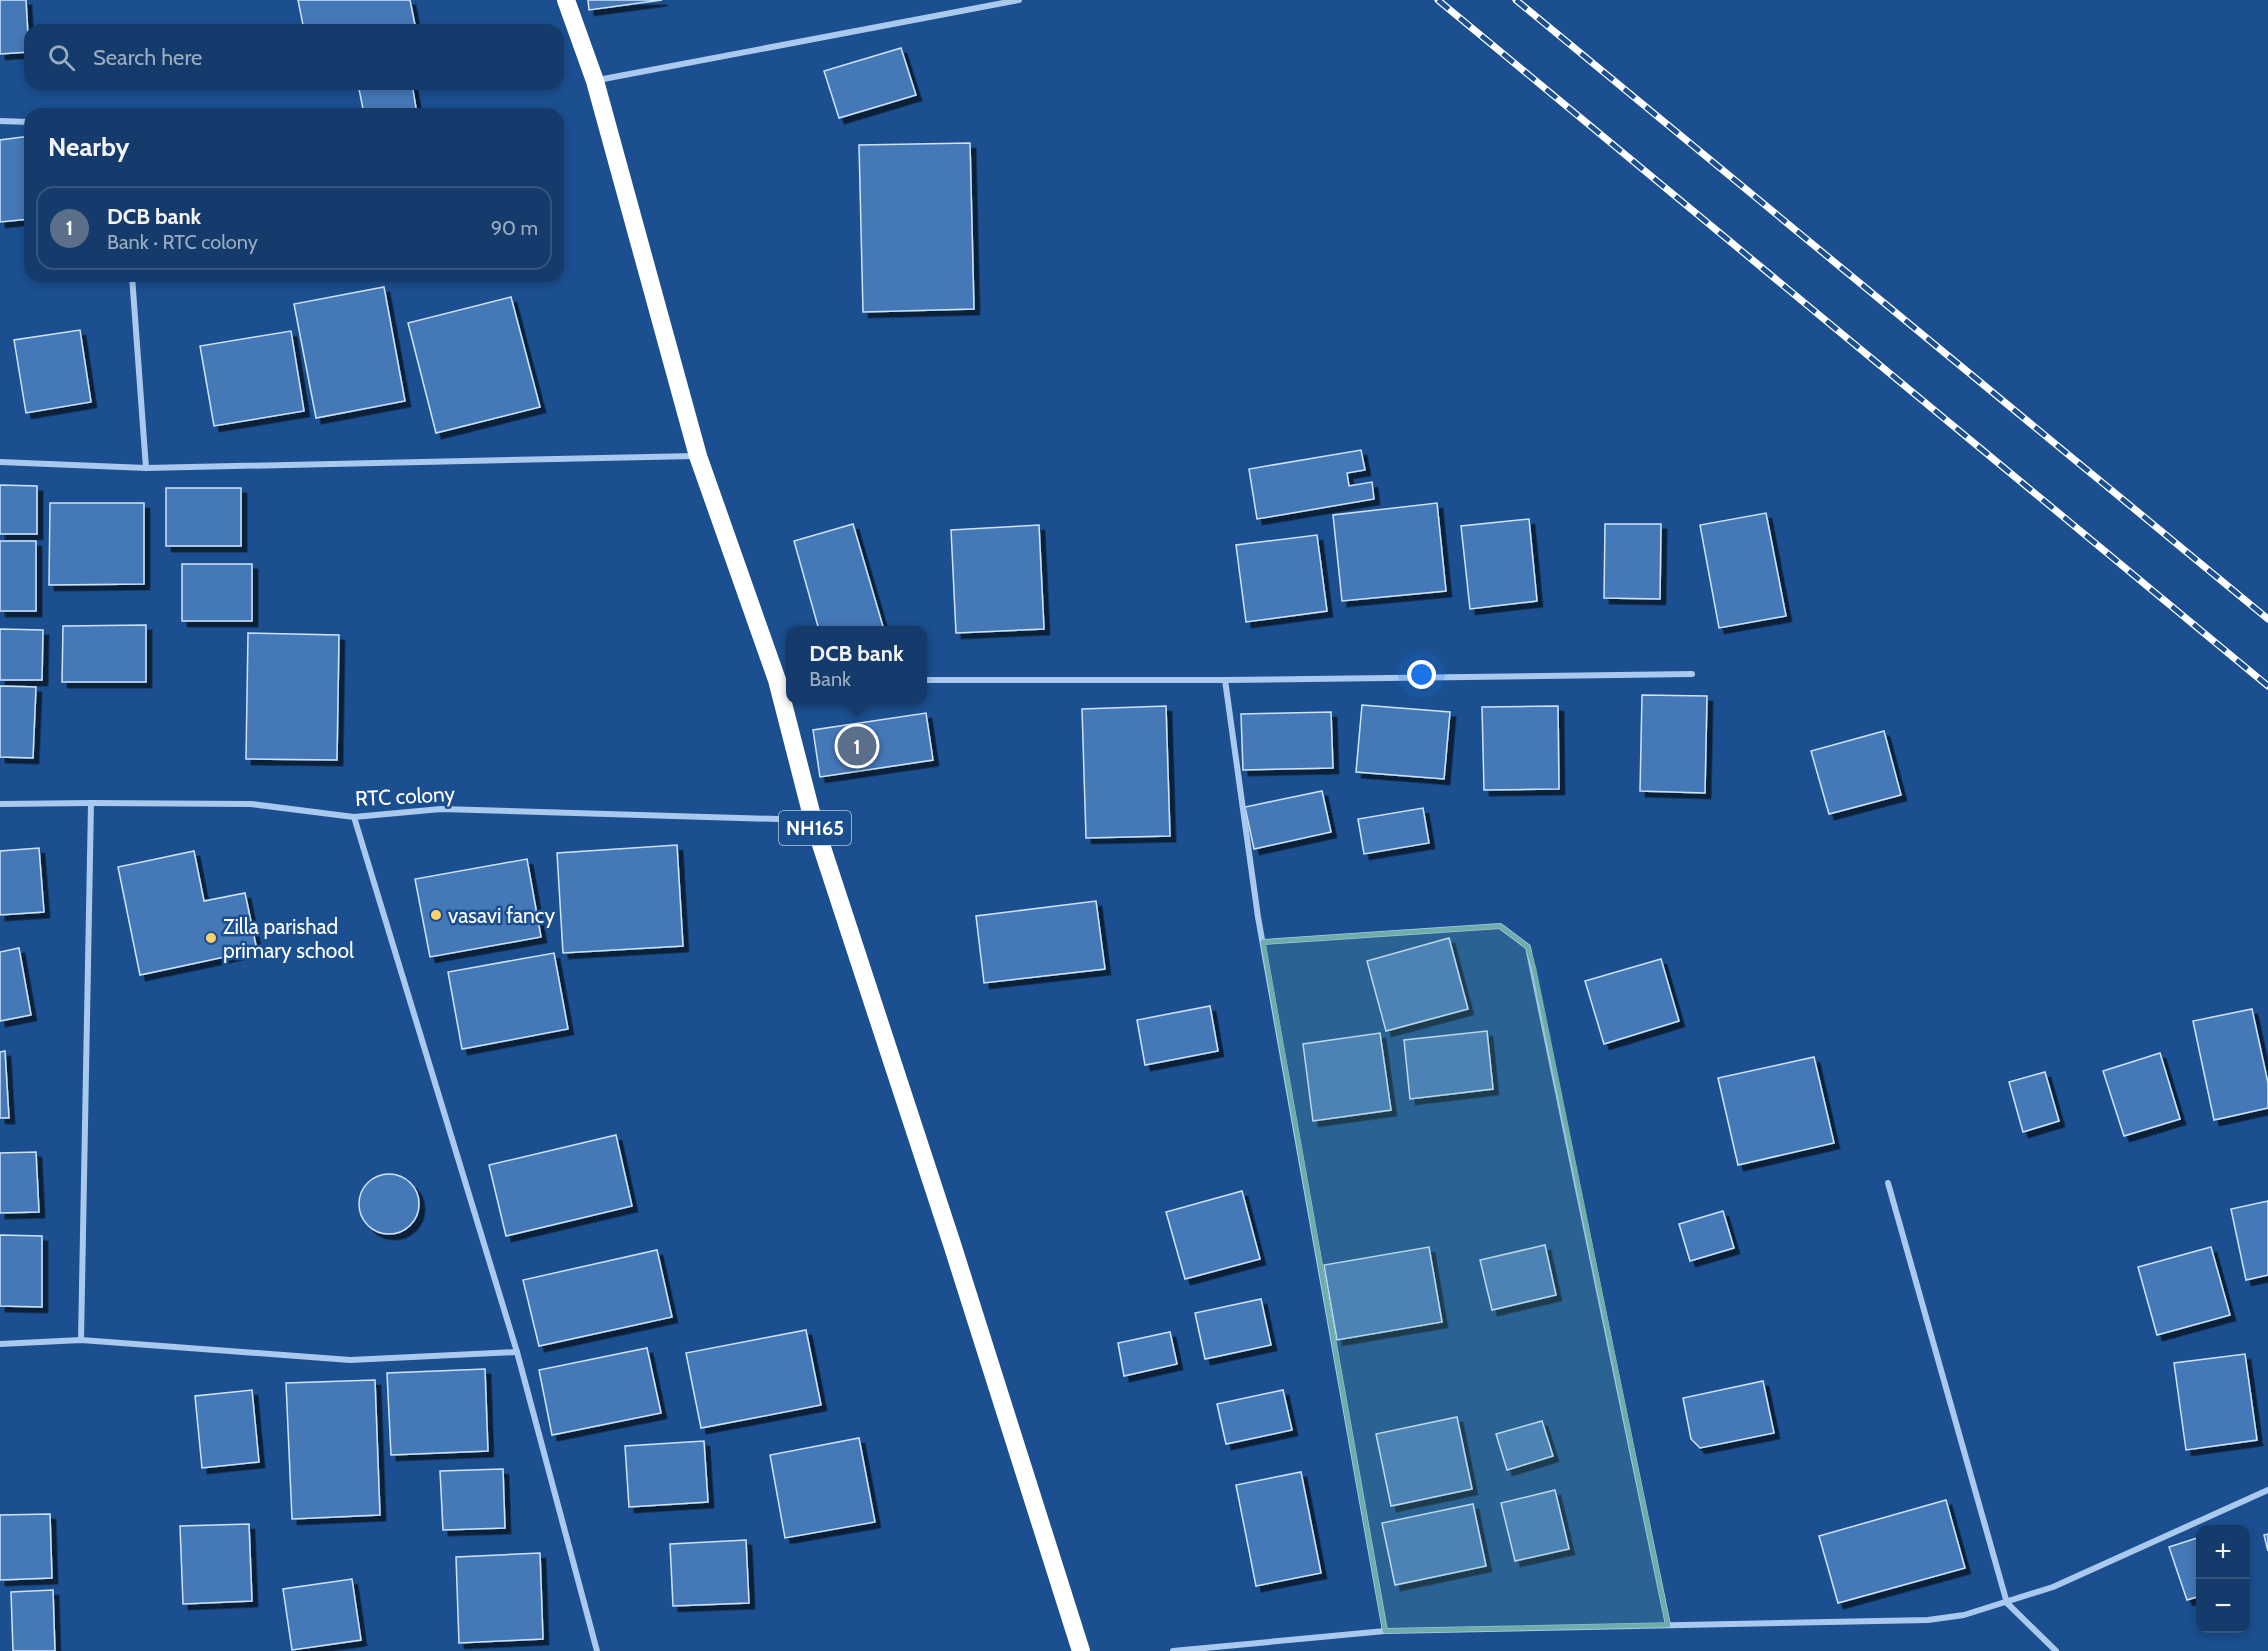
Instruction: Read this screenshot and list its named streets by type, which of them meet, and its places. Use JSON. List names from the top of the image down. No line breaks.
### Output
{"streets":{"highway":["NH165"],"street":["RTC colony"]},"crossings":[["RTC colony","NH165"]],"places":["vasavi fancy","Zilla parishad primary school"],"page":{"search":"Search here","heading":"Nearby","list":[{"mark":"1","name":"DCB bank","note":"Bank · RTC colony","value":"90 m"}],"popup":["DCB bank","Bank"],"pins":"1","map_buttons":["+","−"]}}
